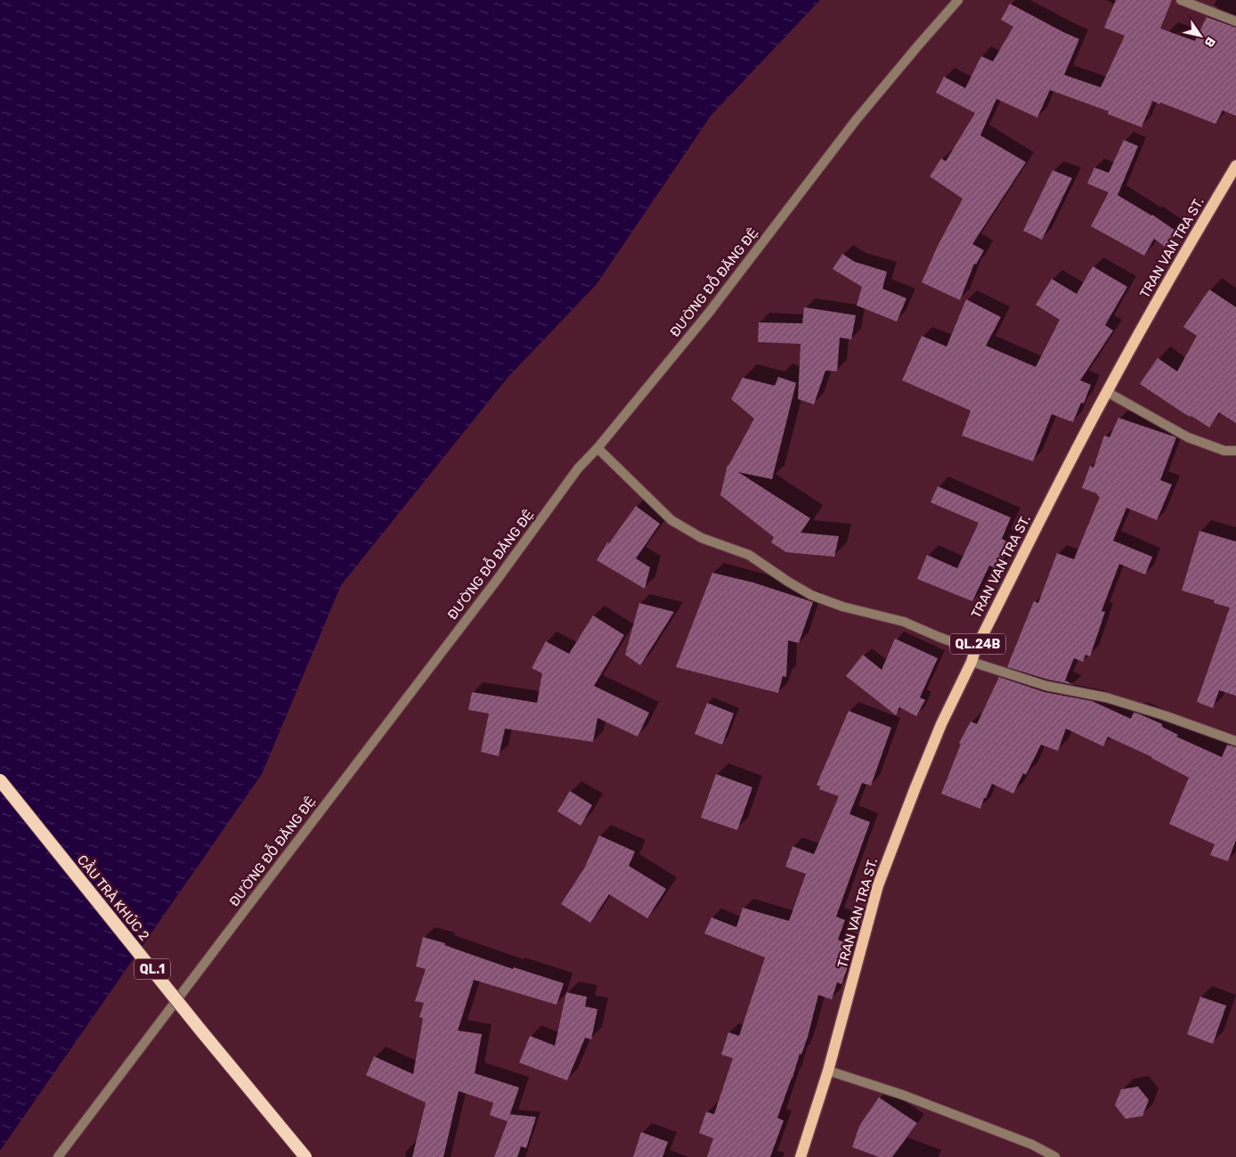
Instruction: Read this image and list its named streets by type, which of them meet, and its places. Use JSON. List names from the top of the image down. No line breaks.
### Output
{"streets":{"highway":["CẦU TRÀ KHÚC 2","QL.1"],"main road":["TRAN VAN TRA ST.","QL.24B"],"street":["ĐƯỜNG ĐỖ ĐĂNG ĐỆ"]},"north":"bottom right"}
